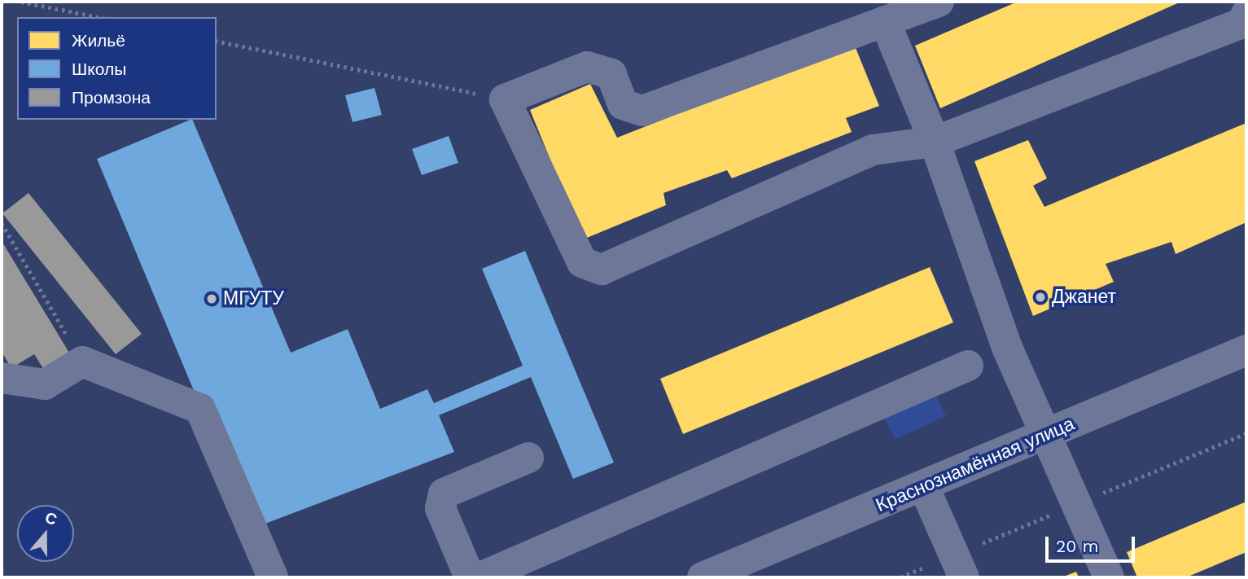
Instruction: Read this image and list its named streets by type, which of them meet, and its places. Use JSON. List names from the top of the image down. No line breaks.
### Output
{"streets":{"street":["Краснознамённая улица"]},"places":["Джанет","МГУТУ"],"legend":["Жильё","Школы","Промзона"],"scale_bar":"20 m","north":"top"}
